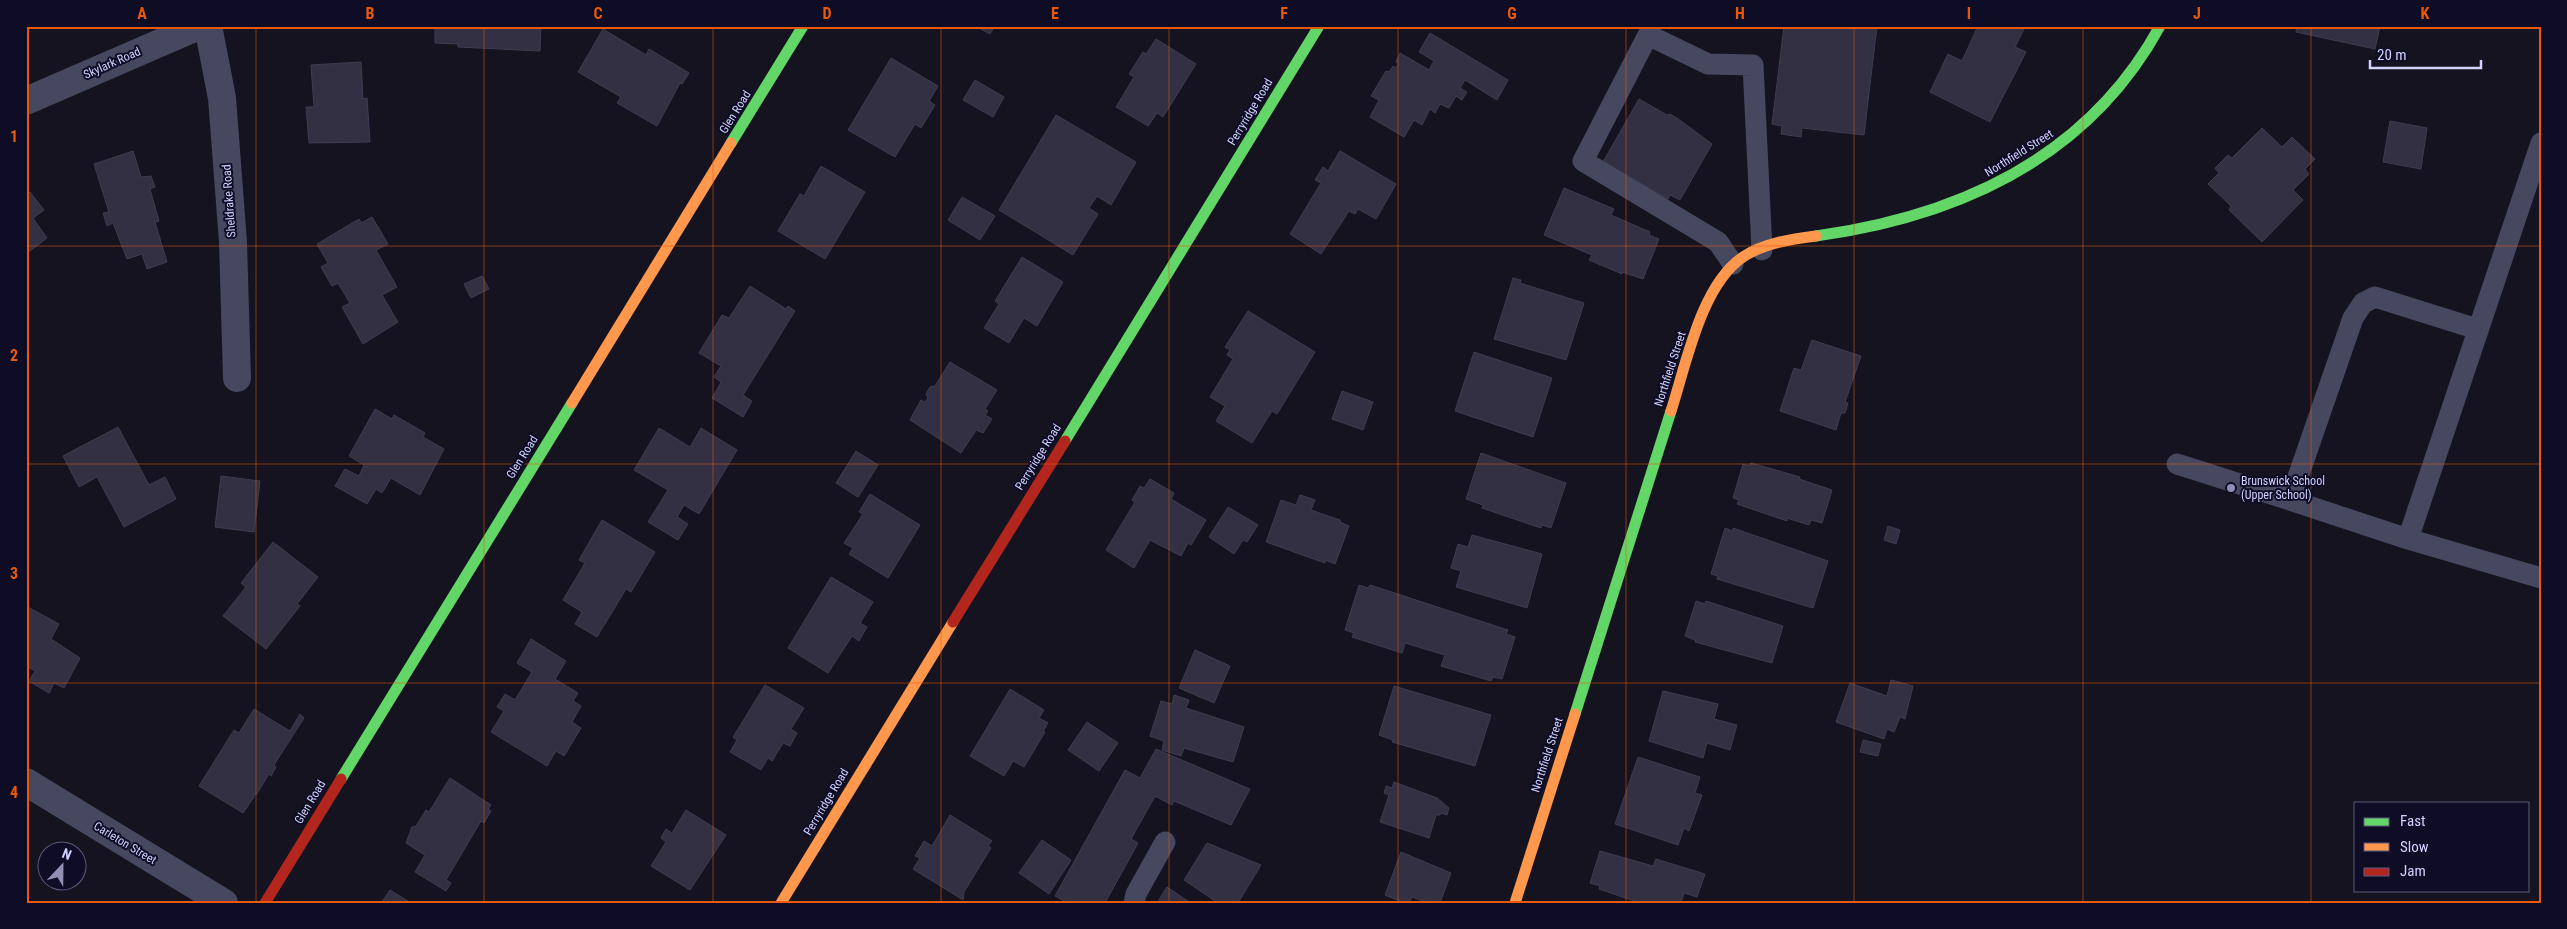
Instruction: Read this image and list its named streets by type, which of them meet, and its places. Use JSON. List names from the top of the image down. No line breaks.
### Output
{"streets":{"street":["Skylark Road","Glen Road","Perryridge Road","Northfield Street","Sheldrake Road","Carleton Street"]},"places":["Brunswick School (Upper School)"],"legend":["Fast","Slow","Jam"],"scale_bar":"20 m","north":"top","grid":{"columns":["A","B","C","D","E","F","G","H","I","J","K"],"rows":["1","2","3","4"]}}
